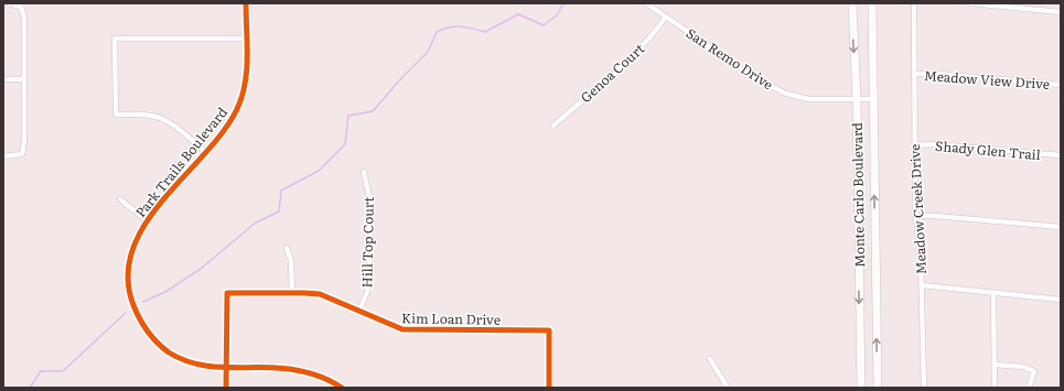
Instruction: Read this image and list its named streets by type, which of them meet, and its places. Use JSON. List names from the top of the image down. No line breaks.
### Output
{"streets":{"main road":["Monte Carlo Boulevard"],"street":["San Remo Drive","Genoa Court","Meadow View Drive","Shady Glen Trail","Park Trails Boulevard","Meadow Creek Drive","Hill Top Court","Kim Loan Drive"]},"crossings":[["San Remo Drive","Genoa Court"],["San Remo Drive","Monte Carlo Boulevard"],["Meadow View Drive","Meadow Creek Drive"],["Shady Glen Trail","Meadow Creek Drive"],["Park Trails Boulevard","Kim Loan Drive"],["Hill Top Court","Kim Loan Drive"]]}
